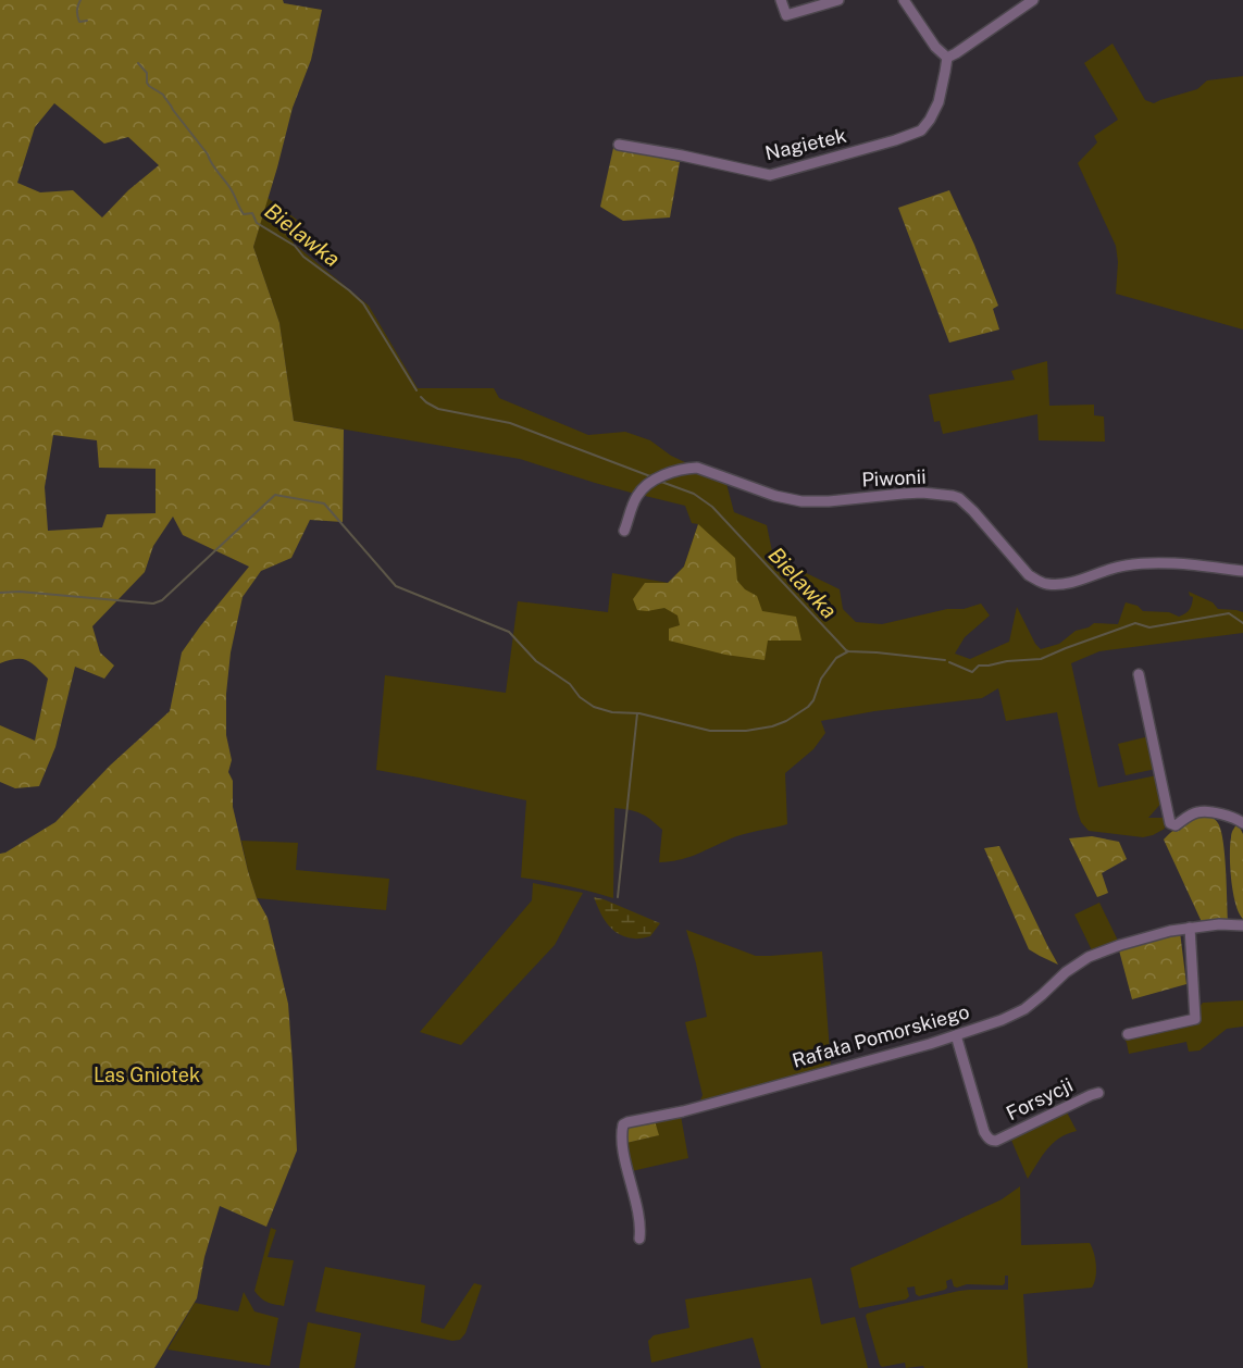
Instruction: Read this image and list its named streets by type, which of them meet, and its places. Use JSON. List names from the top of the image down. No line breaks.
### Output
{"streets":{"street":["Nagietek","Piwonii","Rafała Pomorskiego","Forsycji"]},"crossings":[["Rafała Pomorskiego","Forsycji"]],"water":["Bielawka"],"parks":["Las Gniotek"]}
